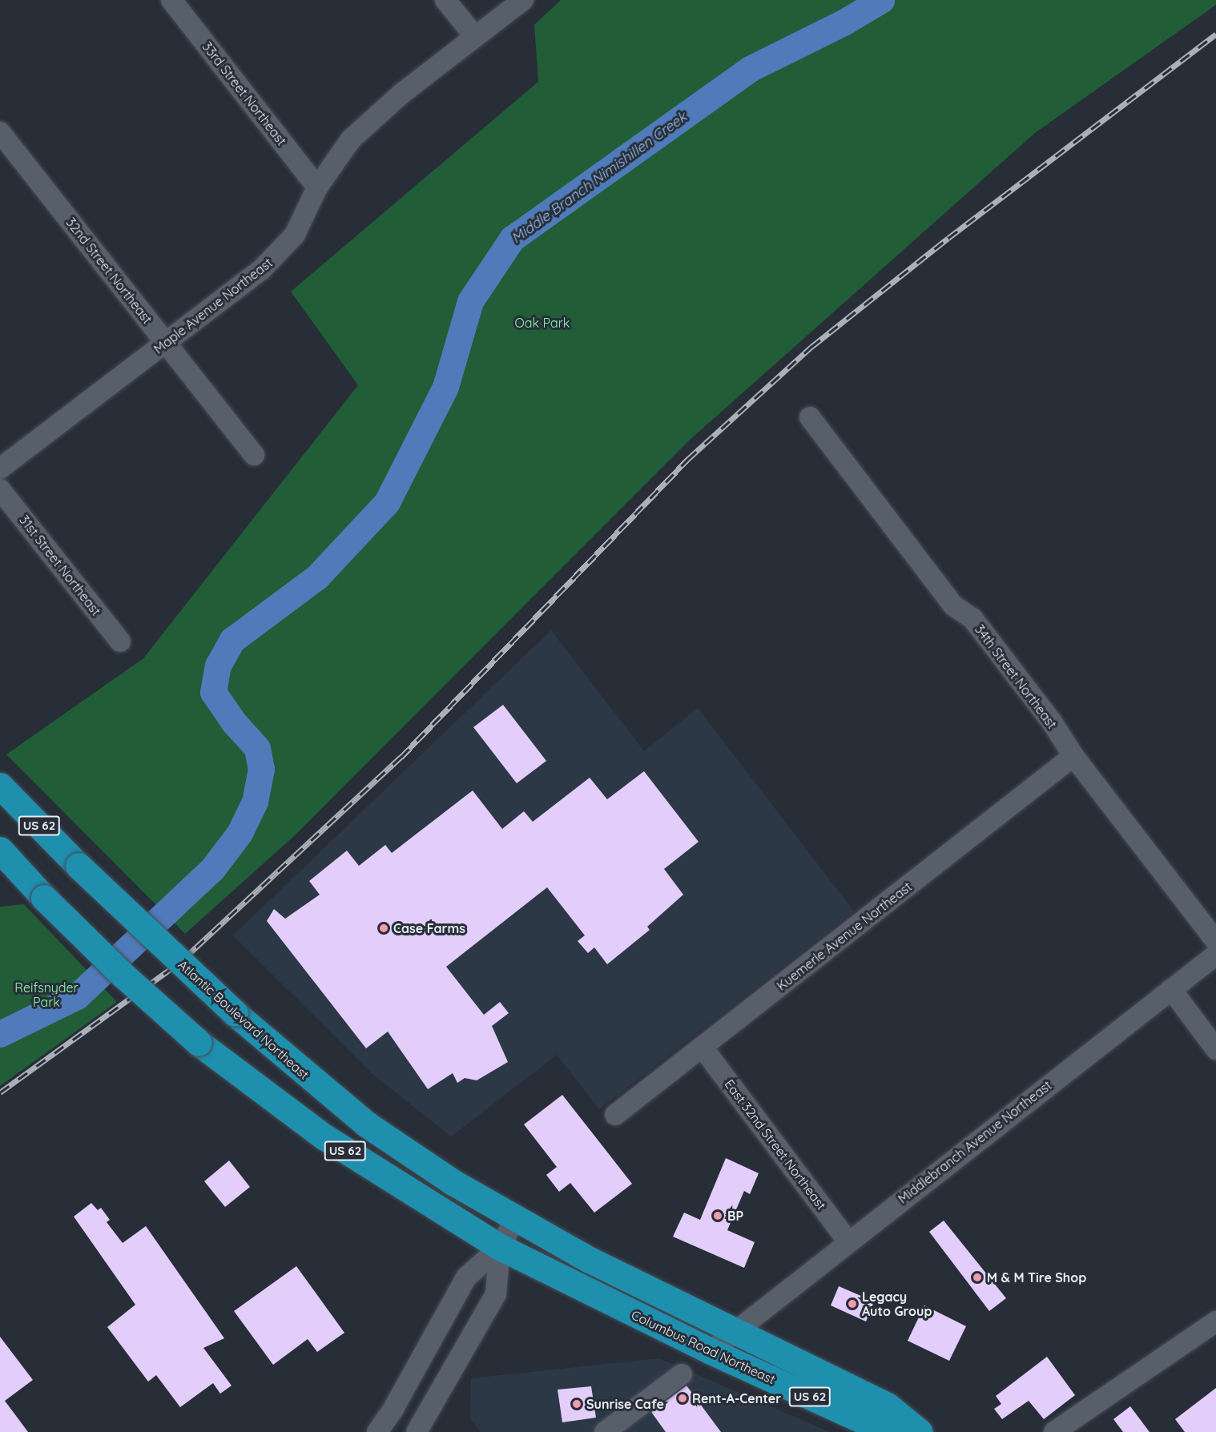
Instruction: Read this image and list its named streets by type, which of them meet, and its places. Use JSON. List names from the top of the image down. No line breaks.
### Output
{"streets":{"highway":["US 62","Atlantic Boulevard Northeast","Columbus Road Northeast"],"street":["33rd Street Northeast","32nd Street Northeast","Maple Avenue Northeast","31st Street Northeast","34th Street Northeast","Kuemerle Avenue Northeast","Middlebranch Avenue Northeast","East 32nd Street Northeast"]},"crossings":[["33rd Street Northeast","Maple Avenue Northeast"],["32nd Street Northeast","Maple Avenue Northeast"],["34th Street Northeast","Kuemerle Avenue Northeast"],["US 62","Columbus Road Northeast"],["Kuemerle Avenue Northeast","East 32nd Street Northeast"],["Atlantic Boulevard Northeast","Columbus Road Northeast"],["Middlebranch Avenue Northeast","East 32nd Street Northeast"],["Middlebranch Avenue Northeast","Columbus Road Northeast"]],"water":["Middle Branch Nimishillen Creek"],"parks":["Oak Park","Reifsnyder Park"],"places":["Case Farms","BP","M & M Tire Shop","Legacy Auto Group","Rent-A-Center","Sunrise Cafe"]}
